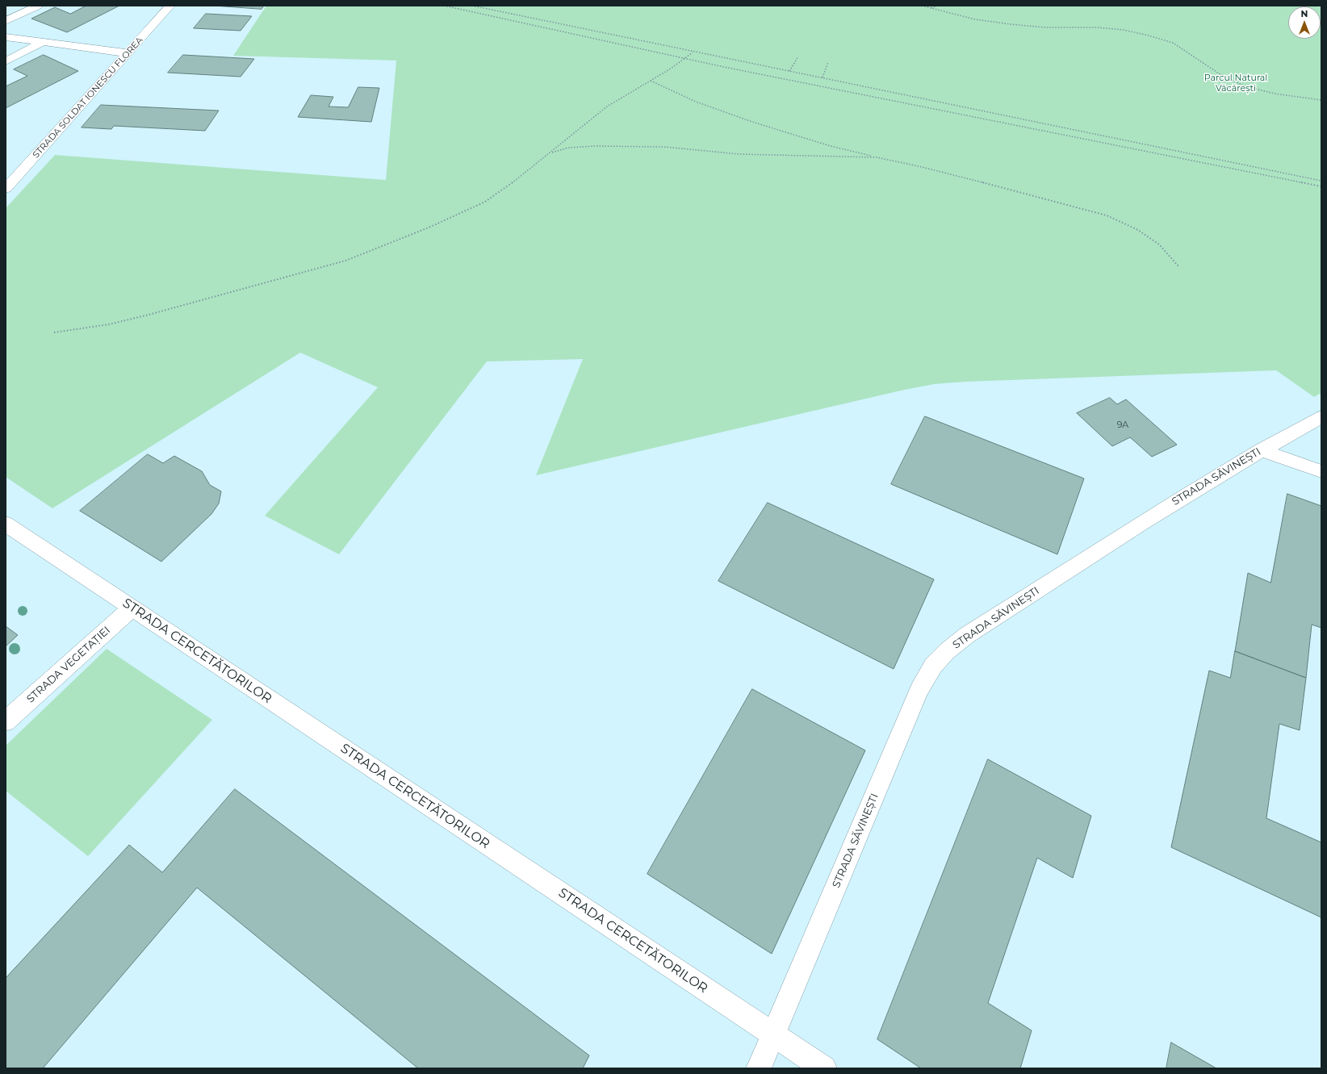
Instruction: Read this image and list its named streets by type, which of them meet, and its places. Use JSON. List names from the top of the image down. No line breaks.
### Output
{"streets":{"street":["STRADA SOLDAT IONESCU FLOREA","STRADA SĂVINEȘTI","STRADA CERCETĂTORILOR","STRADA VEGETAȚIEI"]},"crossings":[["STRADA SĂVINEȘTI","STRADA CERCETĂTORILOR"],["STRADA CERCETĂTORILOR","STRADA VEGETAȚIEI"]],"parks":["Parcul Natural Văcărești"],"house_numbers":["9A"],"north":"top"}
